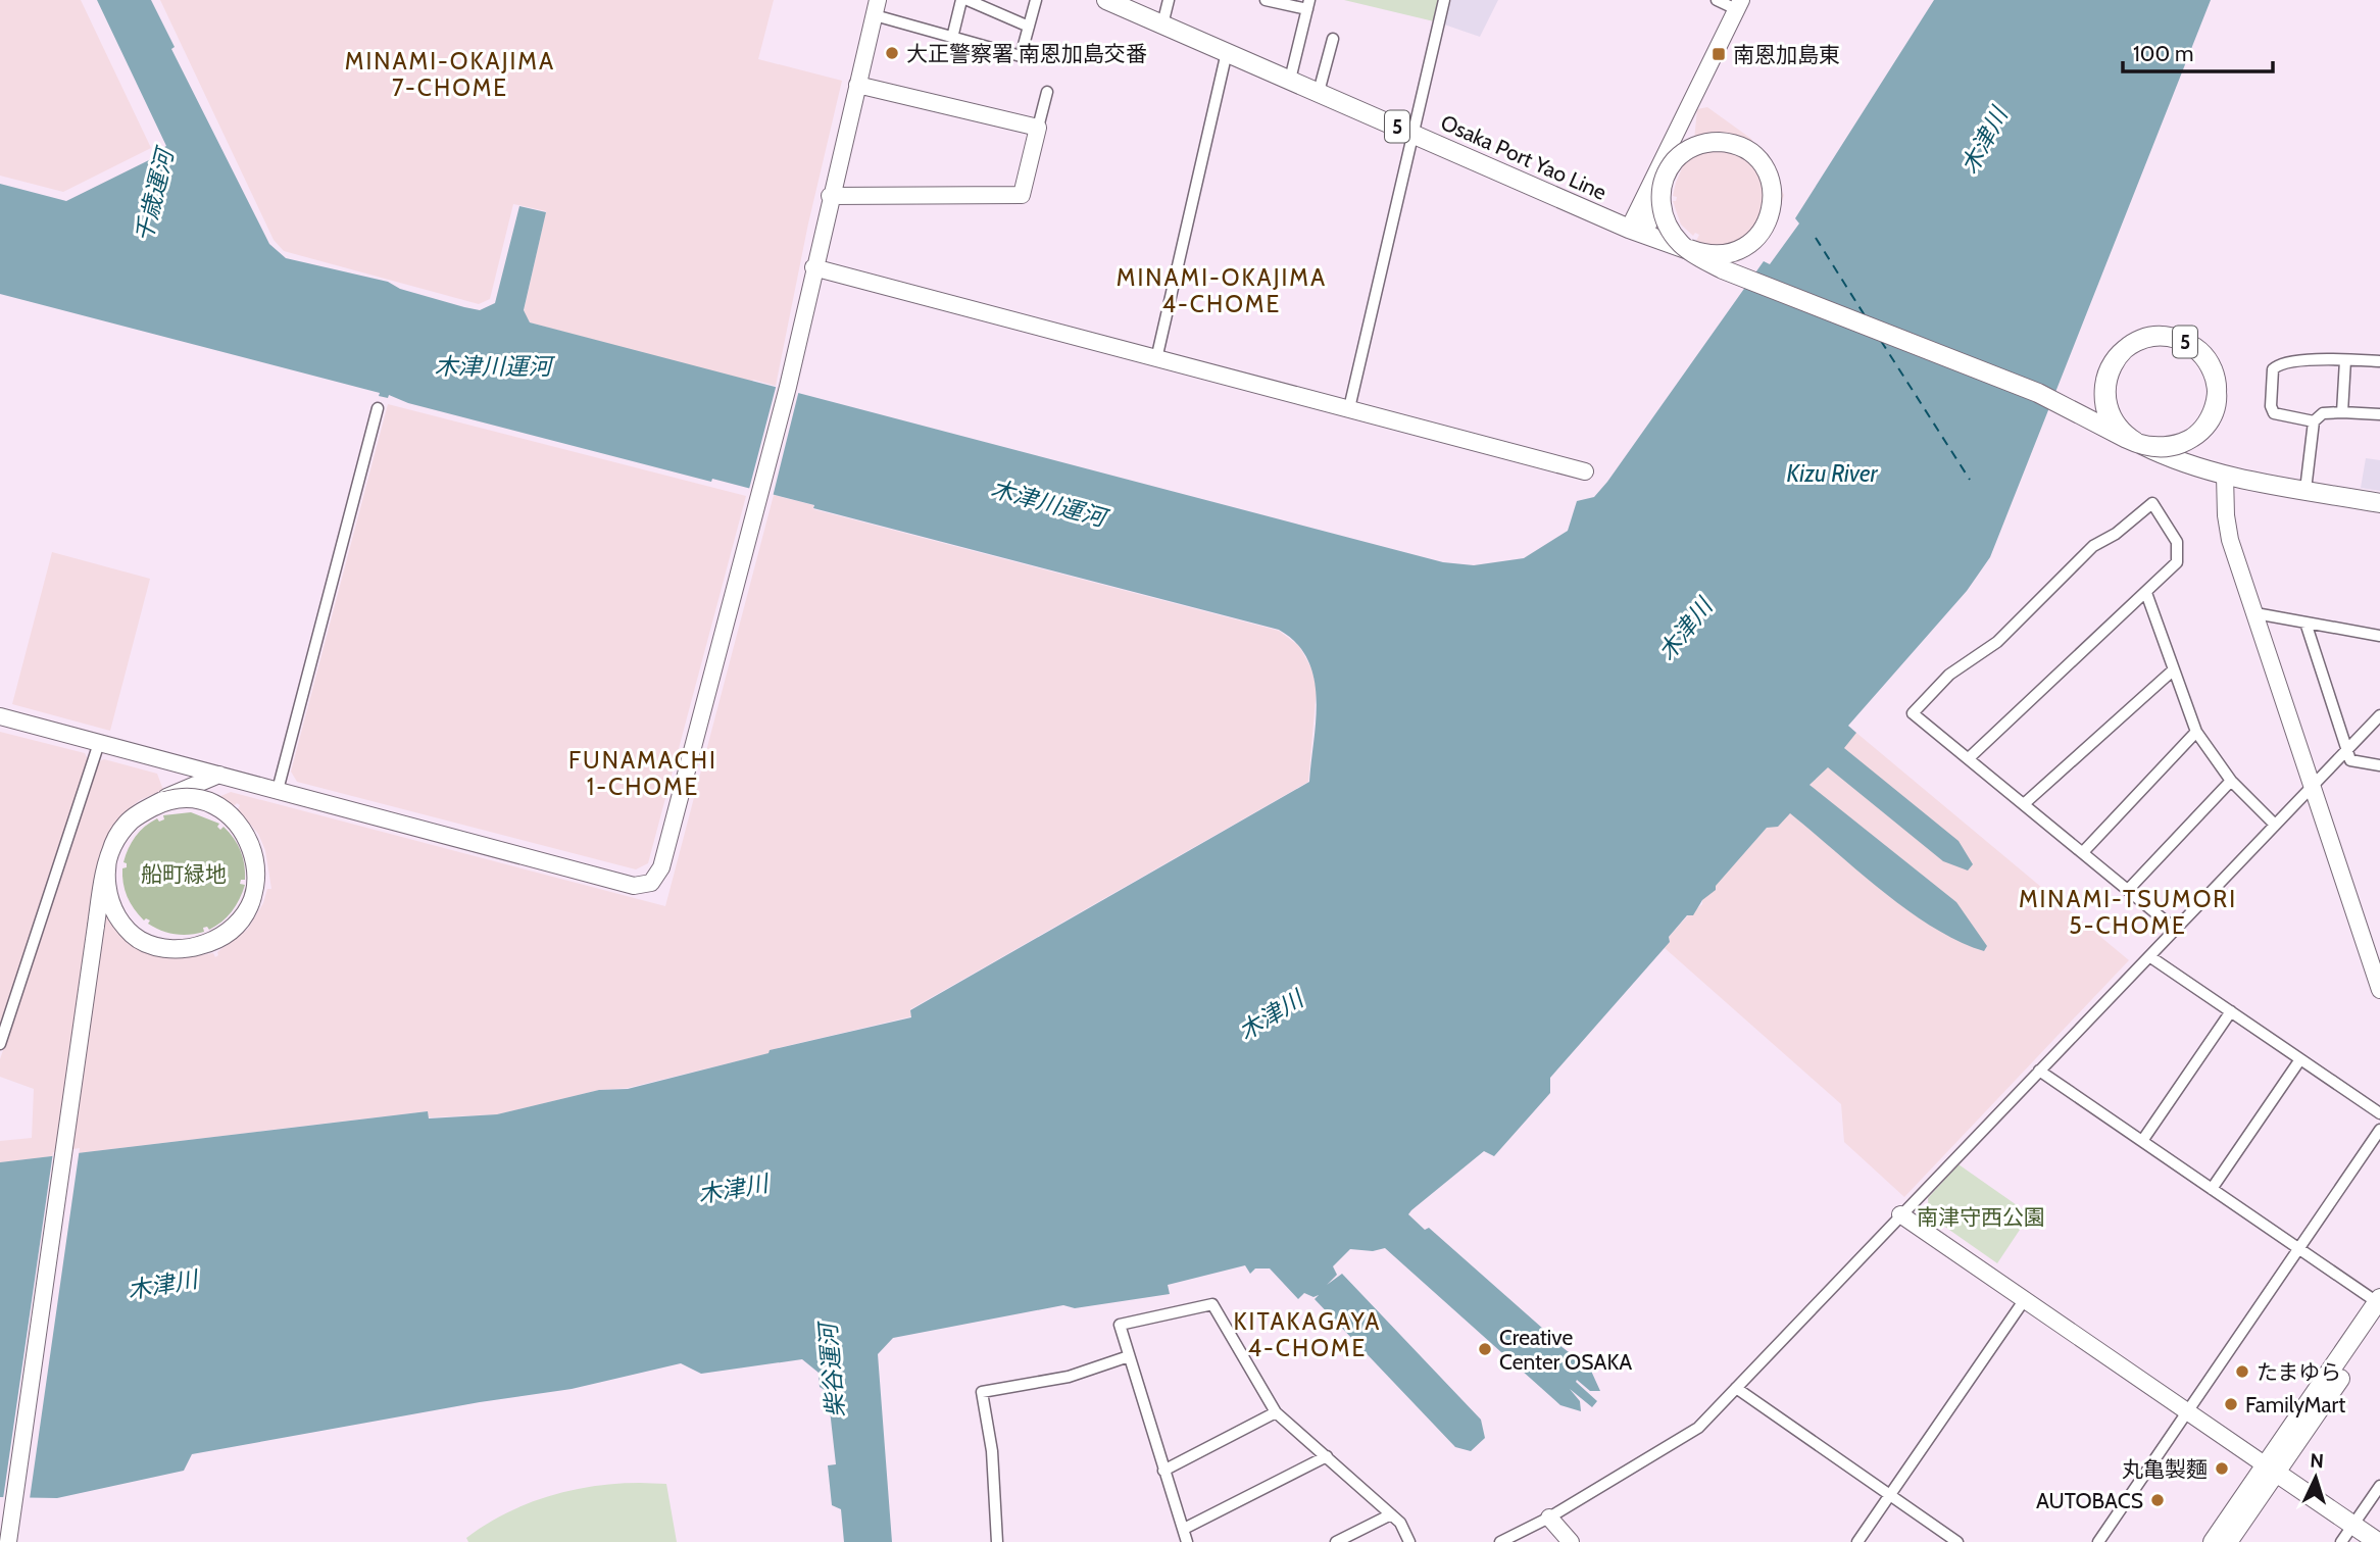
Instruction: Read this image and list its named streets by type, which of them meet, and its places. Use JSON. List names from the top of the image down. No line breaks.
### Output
{"streets":{"main road":["5","Osaka Port Yao Line"]},"crossings":[["5","Osaka Port Yao Line"]],"districts":["MINAMI-OKAJIMA 7-CHOME","MINAMI-OKAJIMA 4-CHOME","FUNAMACHI 1-CHOME","MINAMI-TSUMORI 5-CHOME","KITAKAGAYA 4-CHOME"],"water":["木津川","千歳運河","木津川運河","Kizu River","柴谷運河"],"parks":["船町緑地","南津守西公園"],"places":{"other":["大正警察署 南恩加島交番","Creative Center OSAKA","たまゆら","FamilyMart","丸亀製麵","AUTOBACS"],"transit":["南恩加島東"]},"scale_bar":"100 m","north":"top"}
